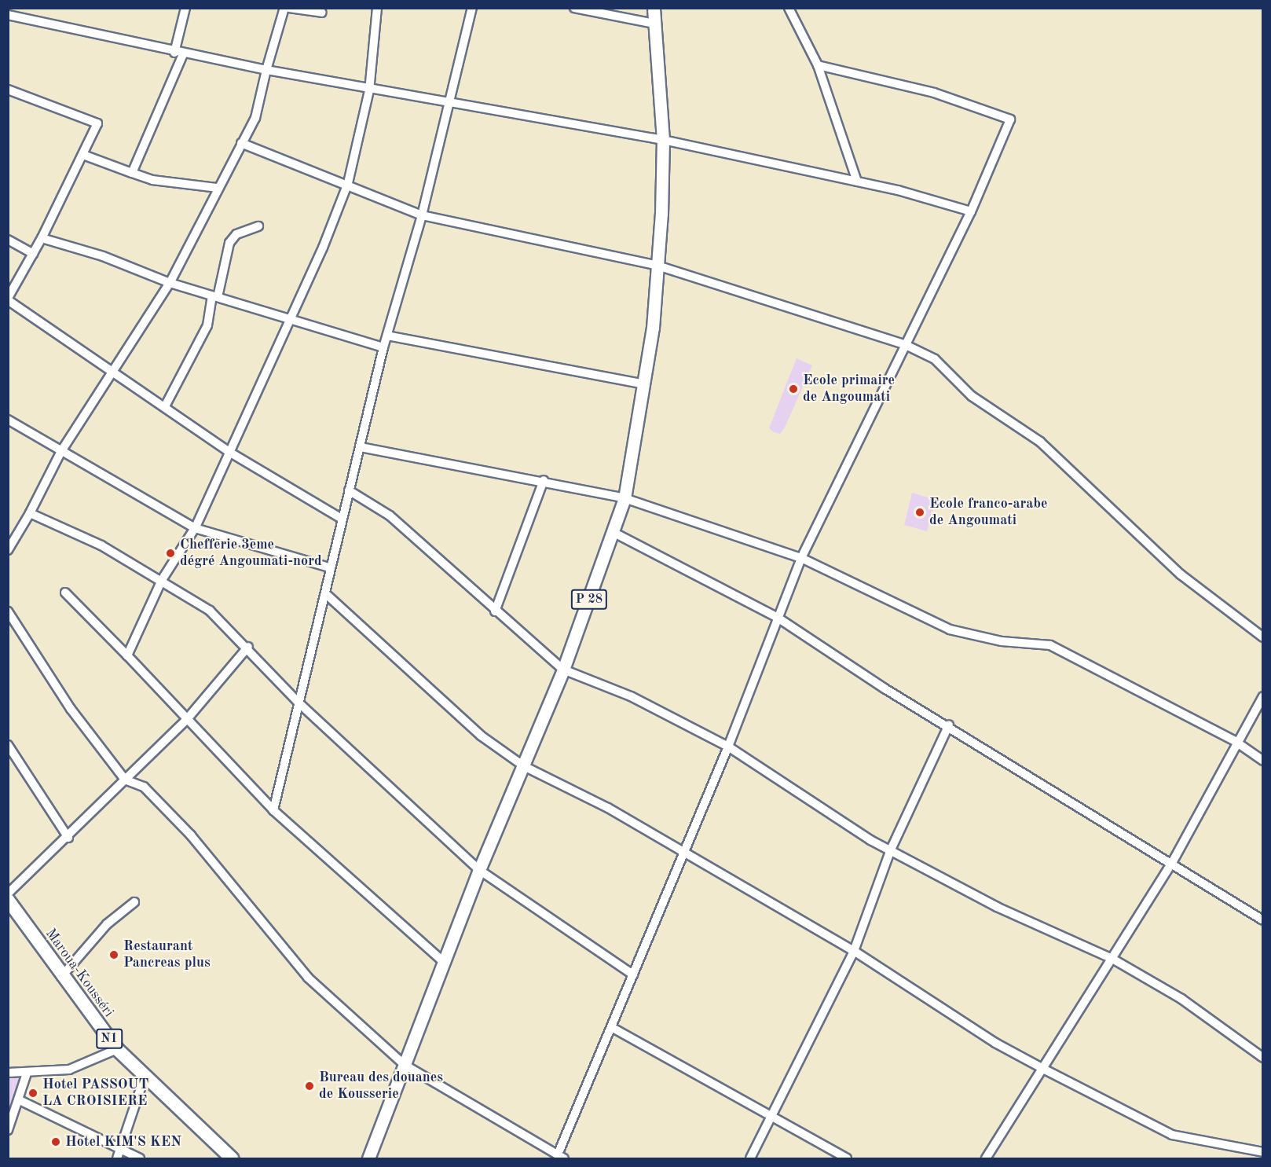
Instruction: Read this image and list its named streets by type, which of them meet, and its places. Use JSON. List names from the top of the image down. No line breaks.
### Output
{"streets":{"highway":["Maroua-Kousséri","N1"],"main road":["P 28"]},"places":["Ecole primaire de Angoumati","Ecole franco-arabe de Angoumati","Chefferie 3eme dégré Angoumati-nord","Restaurant Pancreas plus","Bureau des douanes de Kousserie","Hotel PASSOUT LA CROISIERE","Hotel KIM'S KEN"]}
